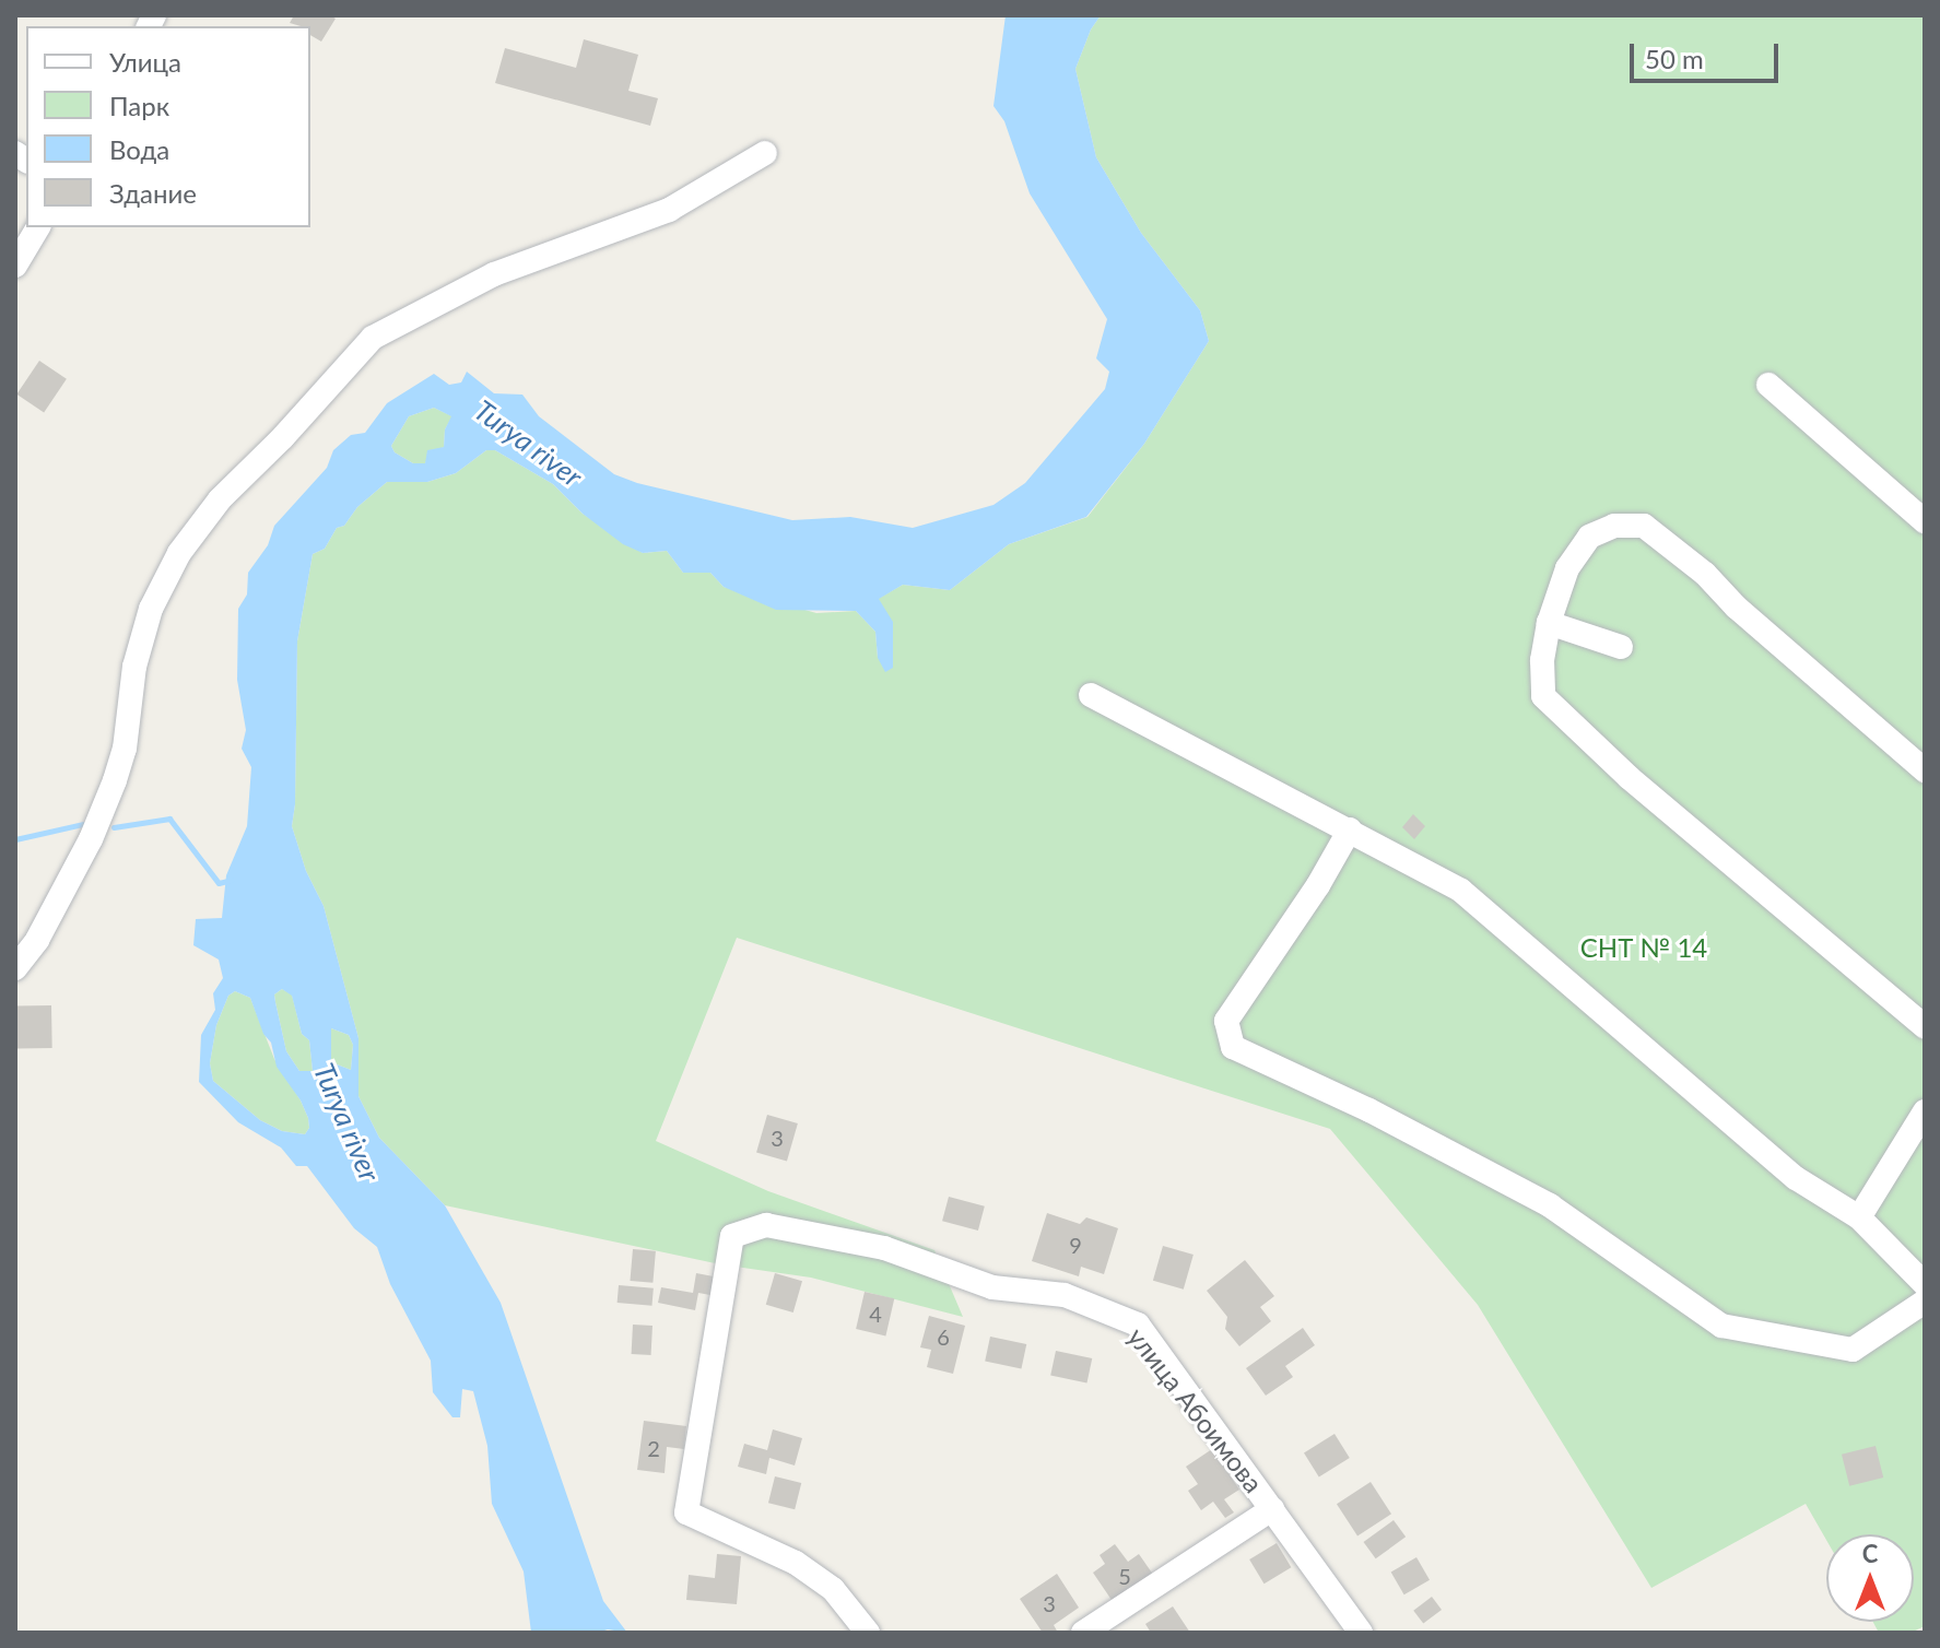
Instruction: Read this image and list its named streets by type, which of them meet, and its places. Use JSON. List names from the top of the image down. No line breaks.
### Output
{"streets":{"street":["улица Абоимова"]},"water":["Turya river"],"parks":["СНТ № 14"],"house_numbers":["3","9","4","6","2","5","3"],"legend":["Улица","Парк","Вода","Здание"],"scale_bar":"50 m","north":"top"}
